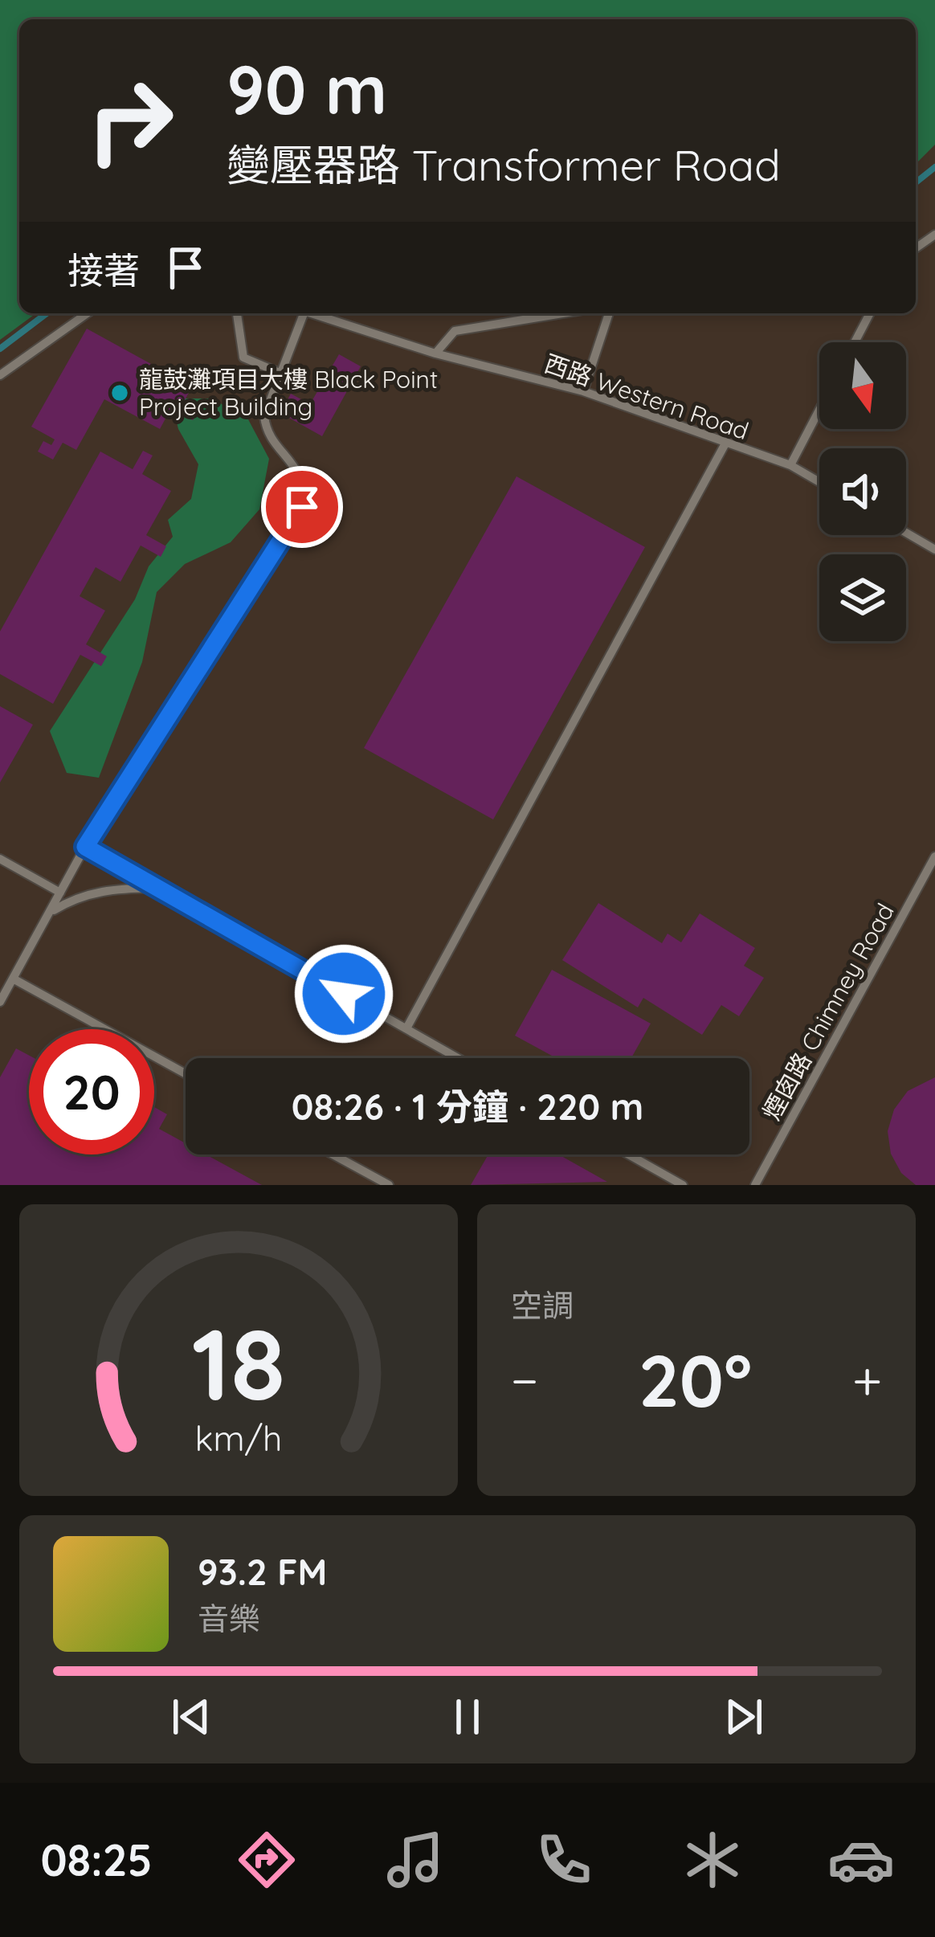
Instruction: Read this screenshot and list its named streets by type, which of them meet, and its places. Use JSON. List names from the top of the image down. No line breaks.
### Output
{"streets":{"lane":["西路 Western Road","煙囱路 Chimney Road"]},"places":["龍鼓灘項目大樓 Black Point Project Building"],"north":"bottom","page":{"turn":["90 m","變壓器路 Transformer Road"],"then":"接著","limit":"20","trip":"08:26 · 1 分鐘 · 220 m","tile":"空調","heat":["−","20°","+"],"song":["93.2 FM","音樂"],"tabs":"08:25","gauge":["18","km/h"]}}
